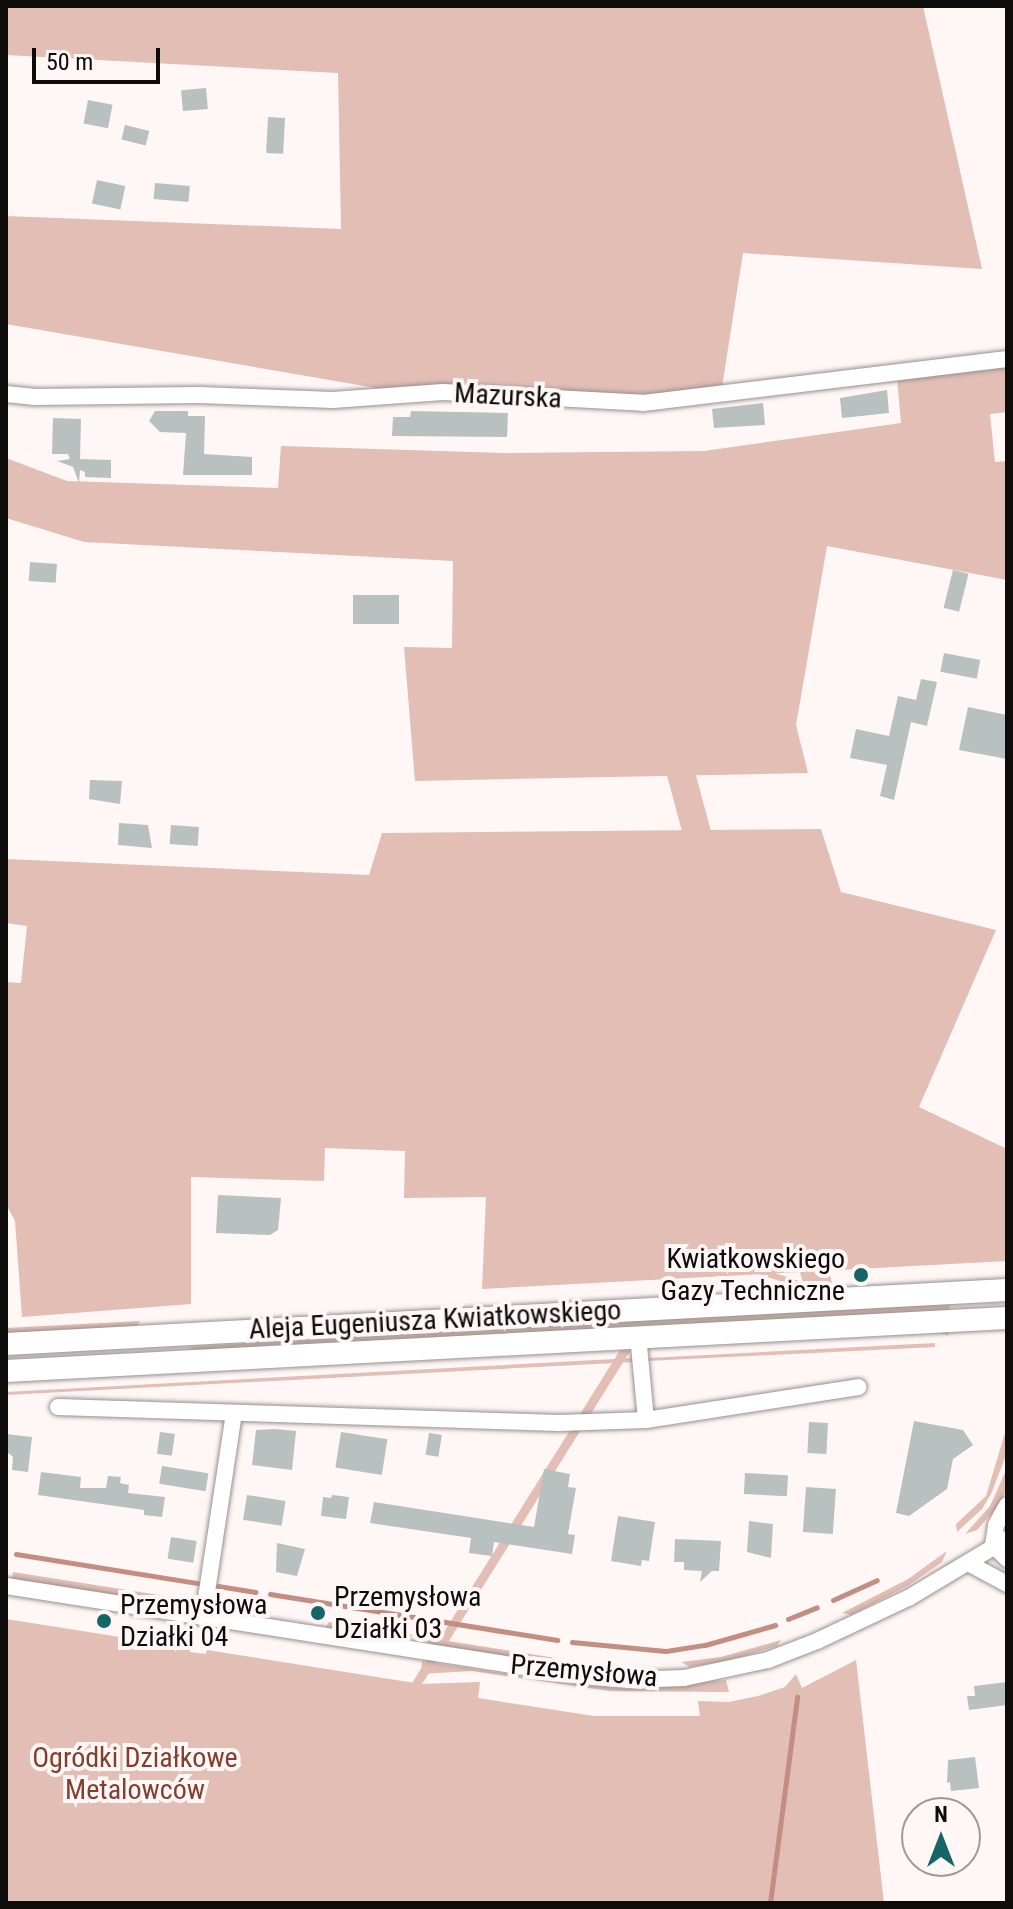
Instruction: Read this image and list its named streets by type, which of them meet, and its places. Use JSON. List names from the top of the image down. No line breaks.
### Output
{"streets":{"street":["Mazurska","Aleja Eugeniusza Kwiatkowskiego","Przemysłowa"]},"parks":["Ogródki Działkowe Metalowców"],"places":["Kwiatkowskiego Gazy Techniczne","Przemysłowa Działki 03","Przemysłowa Działki 04"],"scale_bar":"50 m","north":"top"}
